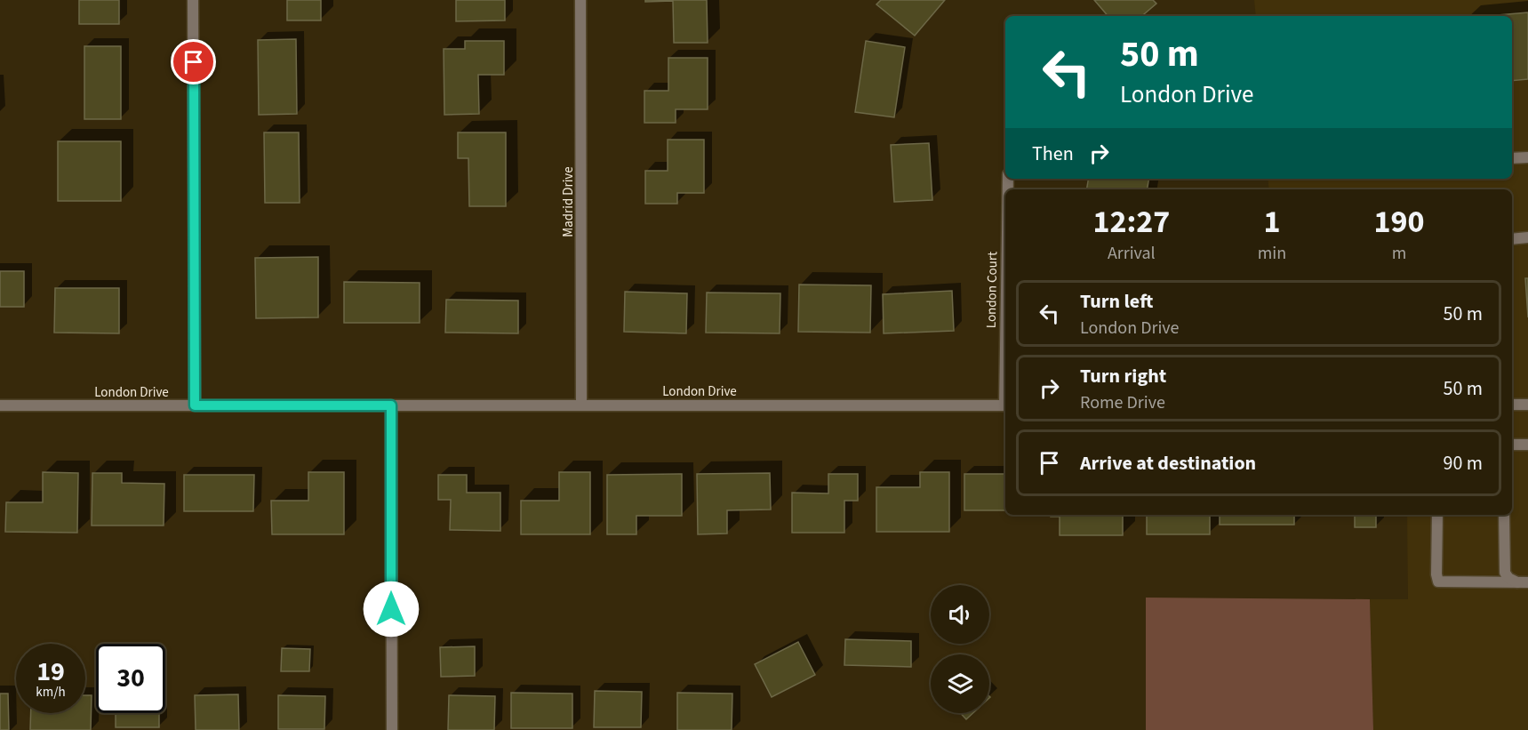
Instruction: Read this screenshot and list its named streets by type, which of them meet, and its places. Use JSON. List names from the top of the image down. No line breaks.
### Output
{"streets":{"street":["Madrid Drive","London Drive"]},"crossings":[["Madrid Drive","London Drive"]],"page":{"turn":["50 m","London Drive"],"then":"Then","eta":["12:27","Arrival","1","min","190","m"],"list":[{"name":"Turn left","note":"London Drive","value":"50 m"},{"name":"Turn right","note":"Rome Drive","value":"50 m"},{"name":"Arrive at destination","value":"90 m"}],"speed":"19 km/h","limit":"30"}}
